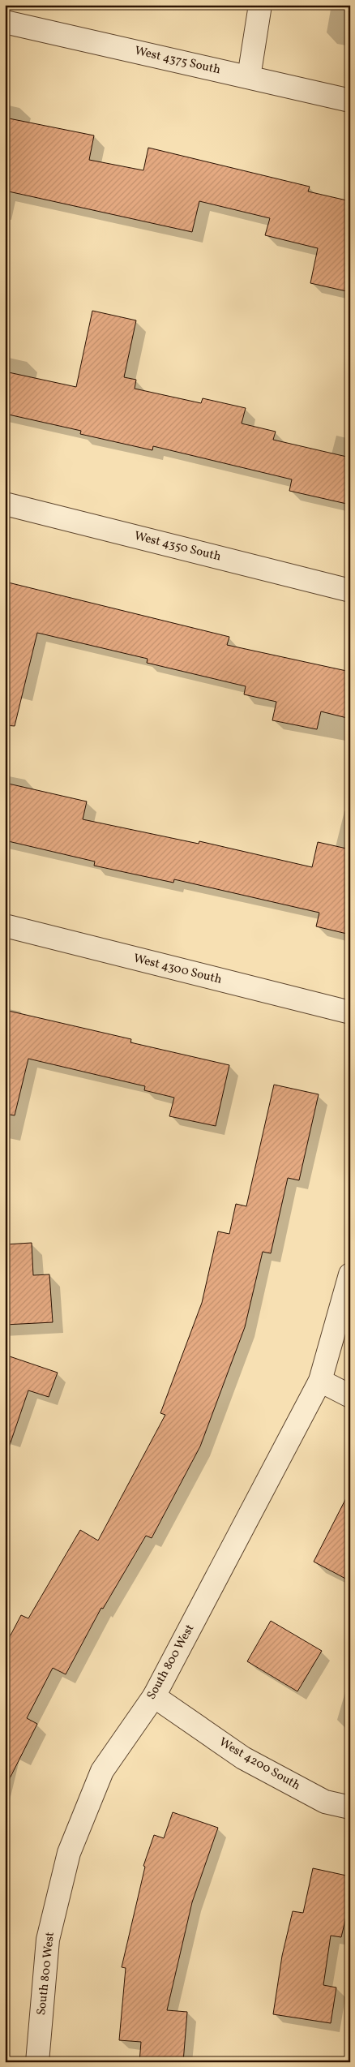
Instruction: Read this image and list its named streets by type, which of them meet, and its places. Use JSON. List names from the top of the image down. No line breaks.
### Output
{"streets":{"street":["West 4375 South","West 4350 South","West 4300 South","South 800 West","West 4200 South"]},"crossings":[["South 800 West","West 4200 South"]]}
